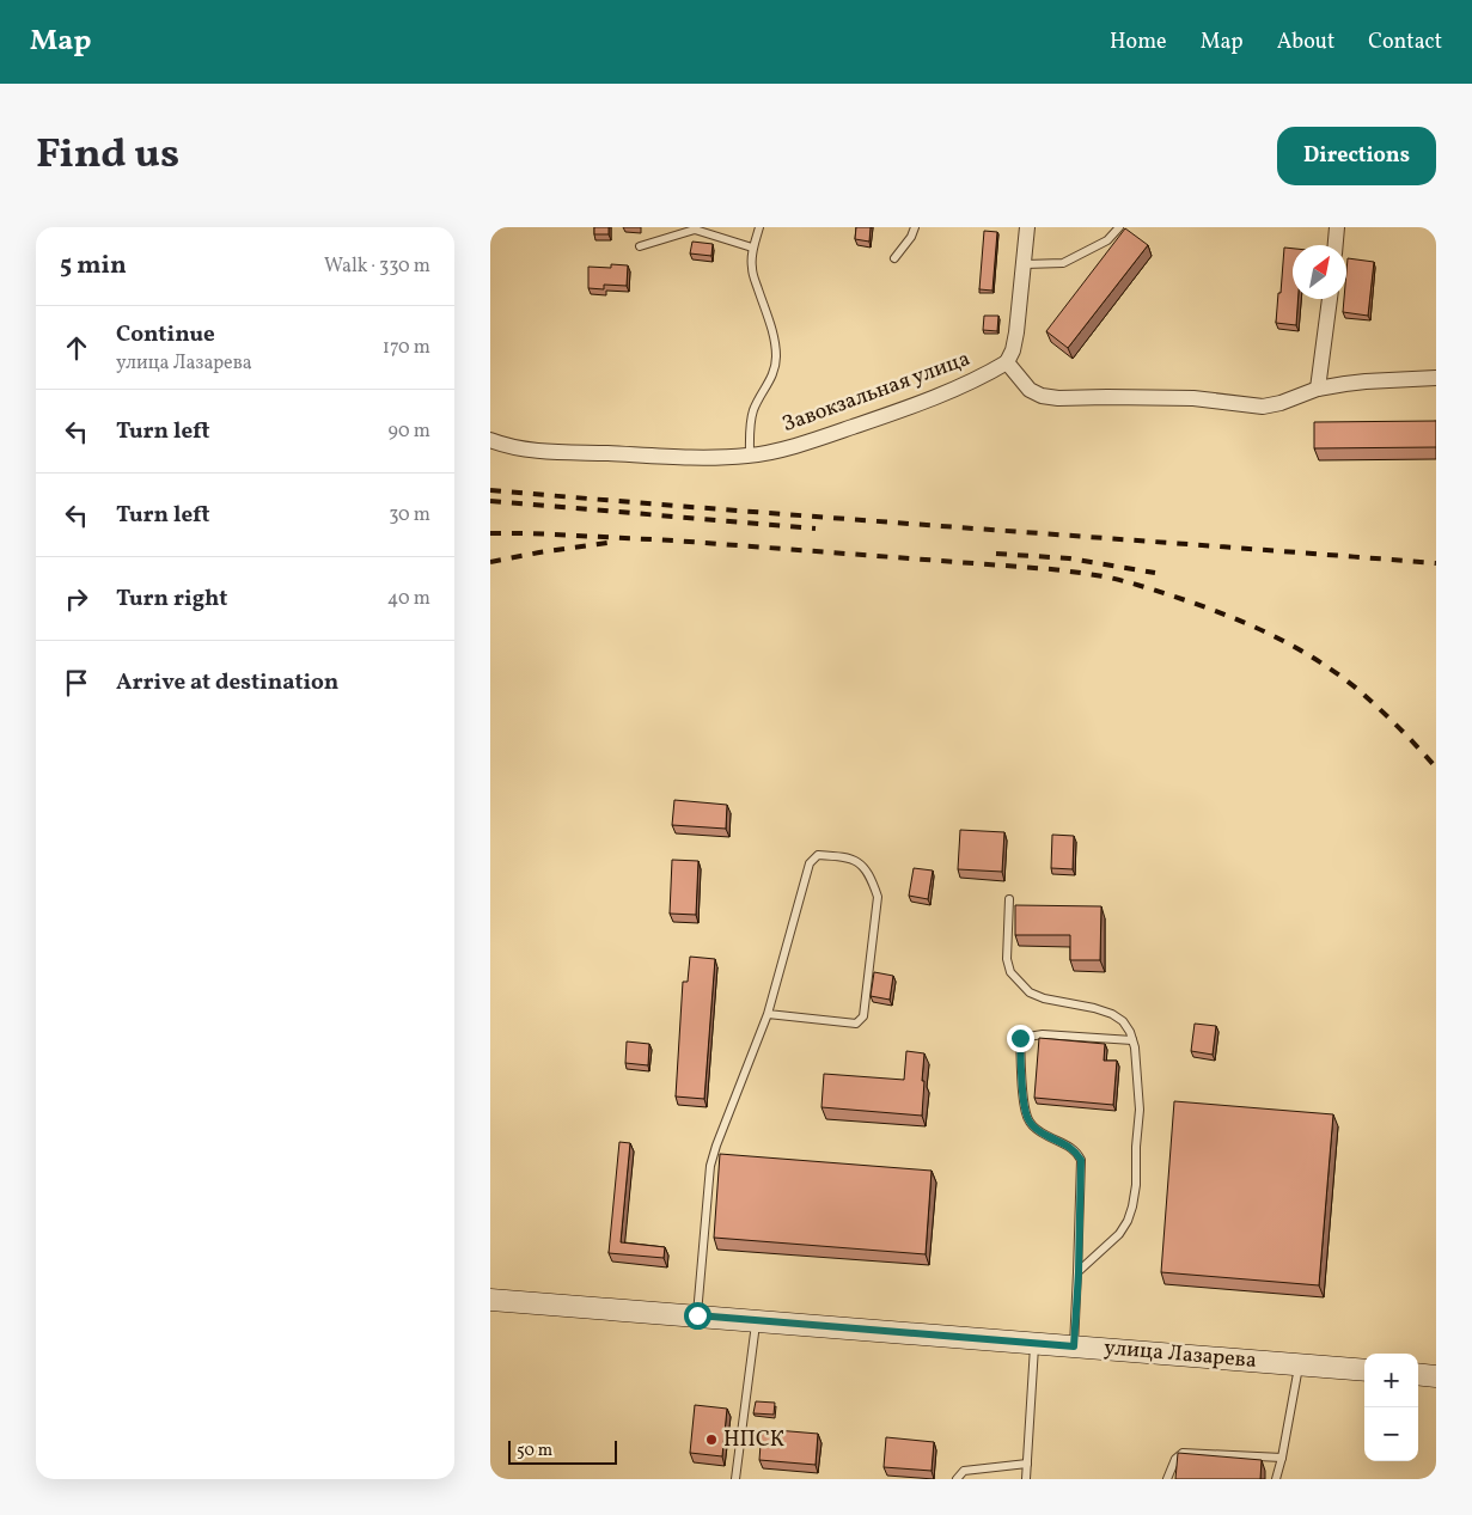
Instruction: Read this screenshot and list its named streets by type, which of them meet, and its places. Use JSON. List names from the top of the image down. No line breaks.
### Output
{"streets":{"main road":["улица Лазарева"],"street":["Завокзальная улица"]},"places":["НПСК"],"scale_bar":"50 m","north":"top right","page":{"header":"Map","nav":["Home","Map","About","Contact"],"title":"Find us","buttons":"Directions","heading":["5 min","Walk · 330 m"],"list":[["Continue","улица Лазарева","170 m"],["Turn left","90 m"],["Turn left","30 m"],["Turn right","40 m"],"Arrive at destination"],"map_buttons":["+","−"],"scale":"50 m"}}
